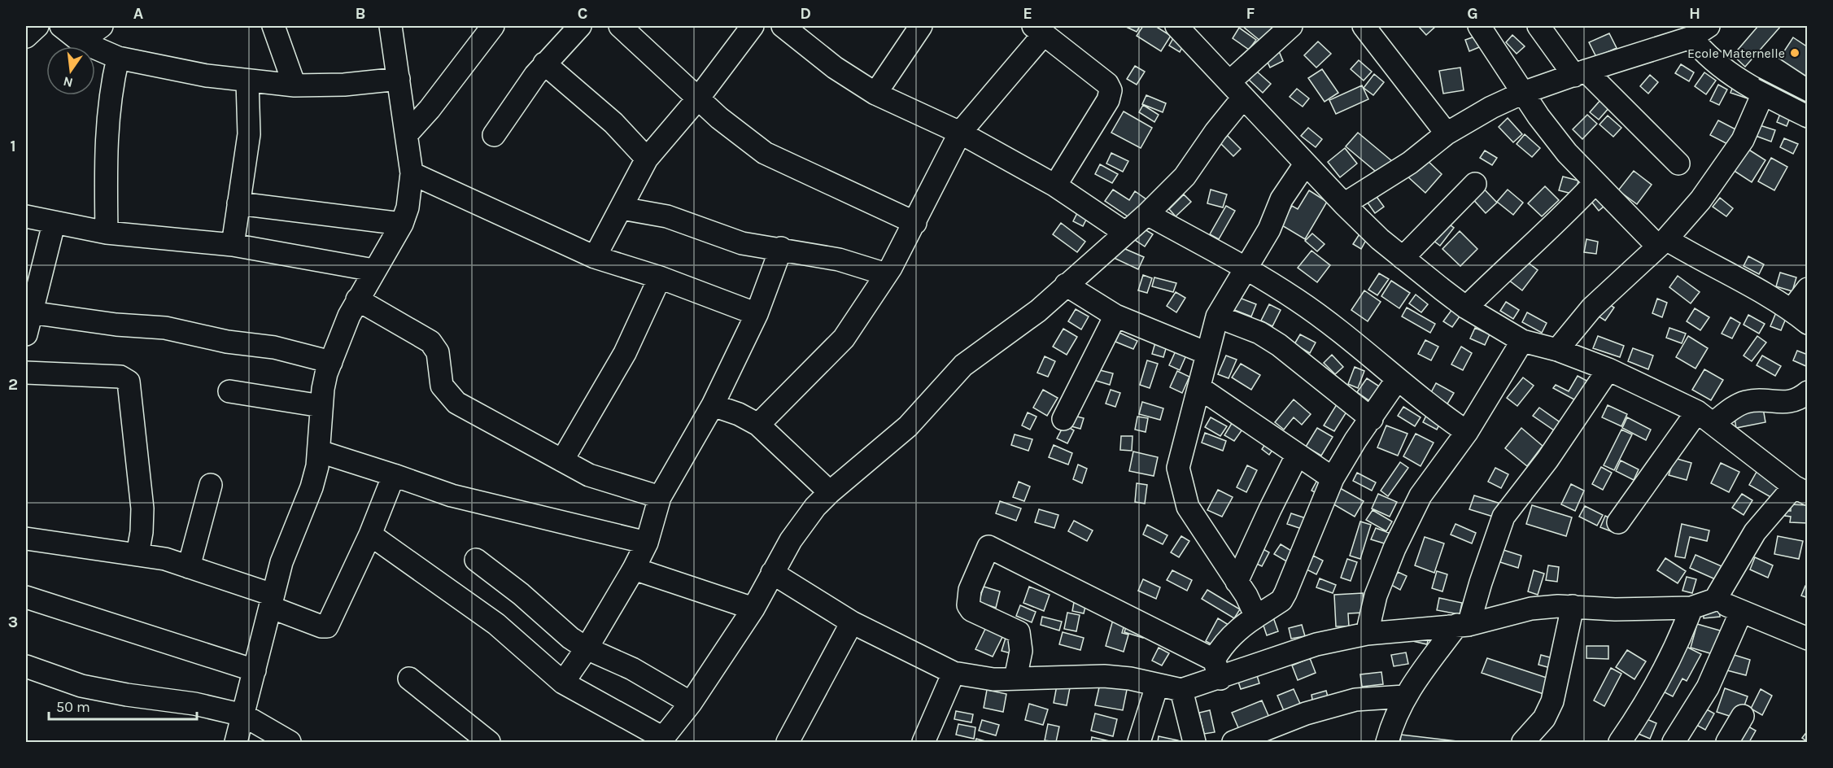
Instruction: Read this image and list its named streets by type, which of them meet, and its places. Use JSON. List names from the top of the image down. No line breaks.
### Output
{"places":["Ecole Maternelle"],"scale_bar":"50 m","north":"bottom","grid":{"columns":["A","B","C","D","E","F","G","H"],"rows":["1","2","3"]}}
